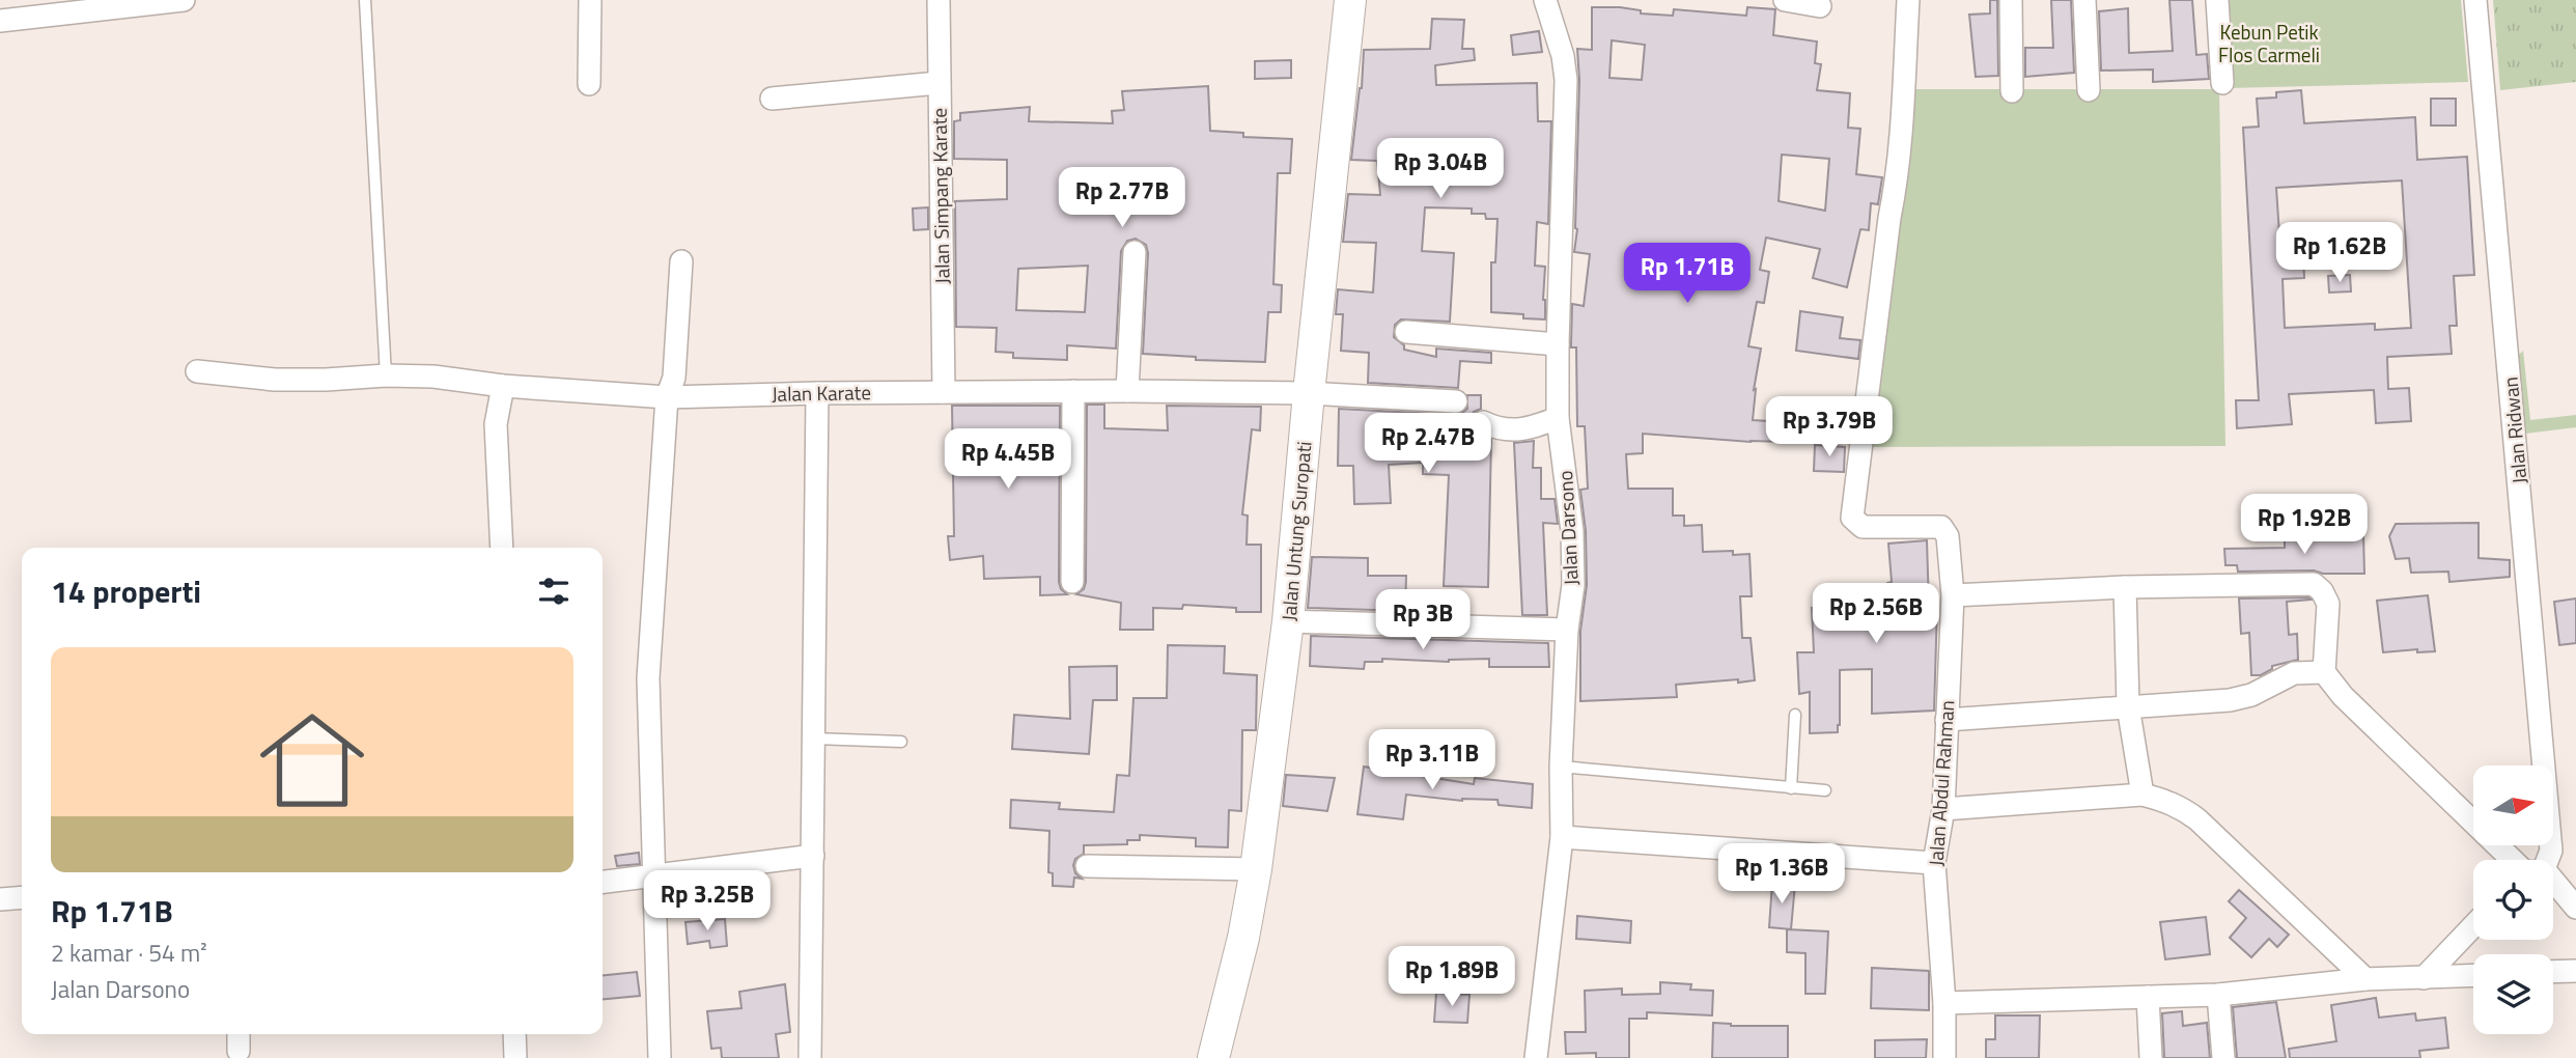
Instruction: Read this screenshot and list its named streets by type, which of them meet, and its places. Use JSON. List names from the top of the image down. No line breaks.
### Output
{"streets":{"main road":["Jalan Untung Suropati"],"street":["Jalan Simpang Karate","Jalan Karate","Jalan Ridwan","Jalan Darsono","Jalan Abdul Rahman"]},"crossings":[["Jalan Simpang Karate","Jalan Karate"],["Jalan Karate","Jalan Untung Suropati"]],"parks":["Kebun Petik Flos Carmeli"],"north":"right","page":{"price":["Rp 3.04B","Rp 2.77B","Rp 1.62B","Rp 1.71B","Rp 3.79B","Rp 2.47B","Rp 4.45B","Rp 1.92B","Rp 2.56B","Rp 3B","Rp 3.11B","Rp 1.36B","Rp 3.25B","Rp 1.89B"],"heading":"14 properti","list":[{"name":"Rp 1.71B","note":"2 kamar · 54 m² · Jalan Darsono"}]}}
